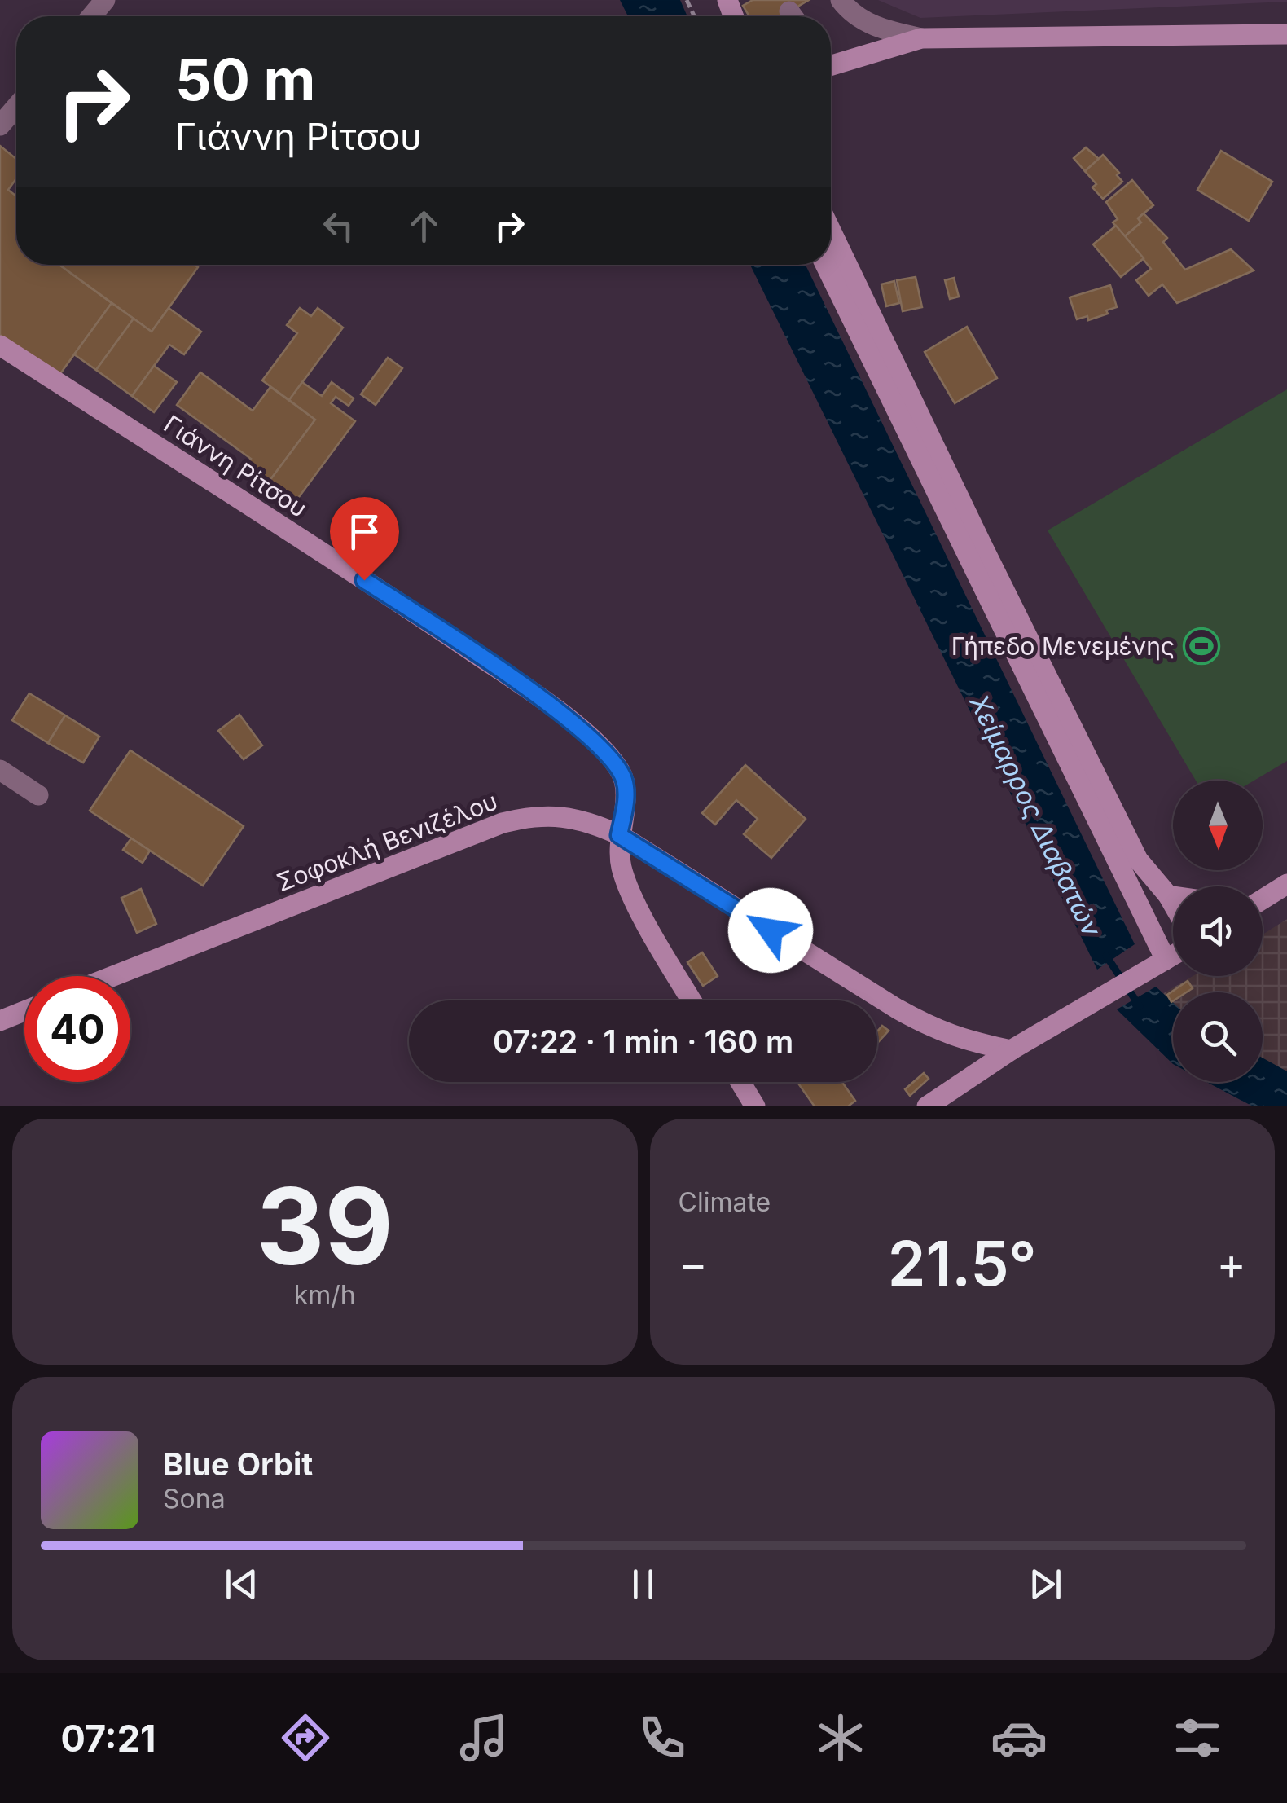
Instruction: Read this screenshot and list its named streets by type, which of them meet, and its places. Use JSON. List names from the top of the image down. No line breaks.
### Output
{"streets":{"street":["Γιάννη Ρίτσου","Σοφοκλή Βενιζέλου"]},"crossings":[["Γιάννη Ρίτσου","Σοφοκλή Βενιζέλου"]],"water":["Χείμαρρος Διαβατών"],"places":{"sports":["Γήπεδο Μενεμένης"]},"north":"bottom","page":{"turn":["50 m","Γιάννη Ρίτσου"],"limit":"40","trip":"07:22 · 1 min · 160 m","tile":[["39","km/h"],"Climate"],"heat":["−","21.5°","+"],"song":["Blue Orbit","Sona"],"tabs":"07:21"}}
